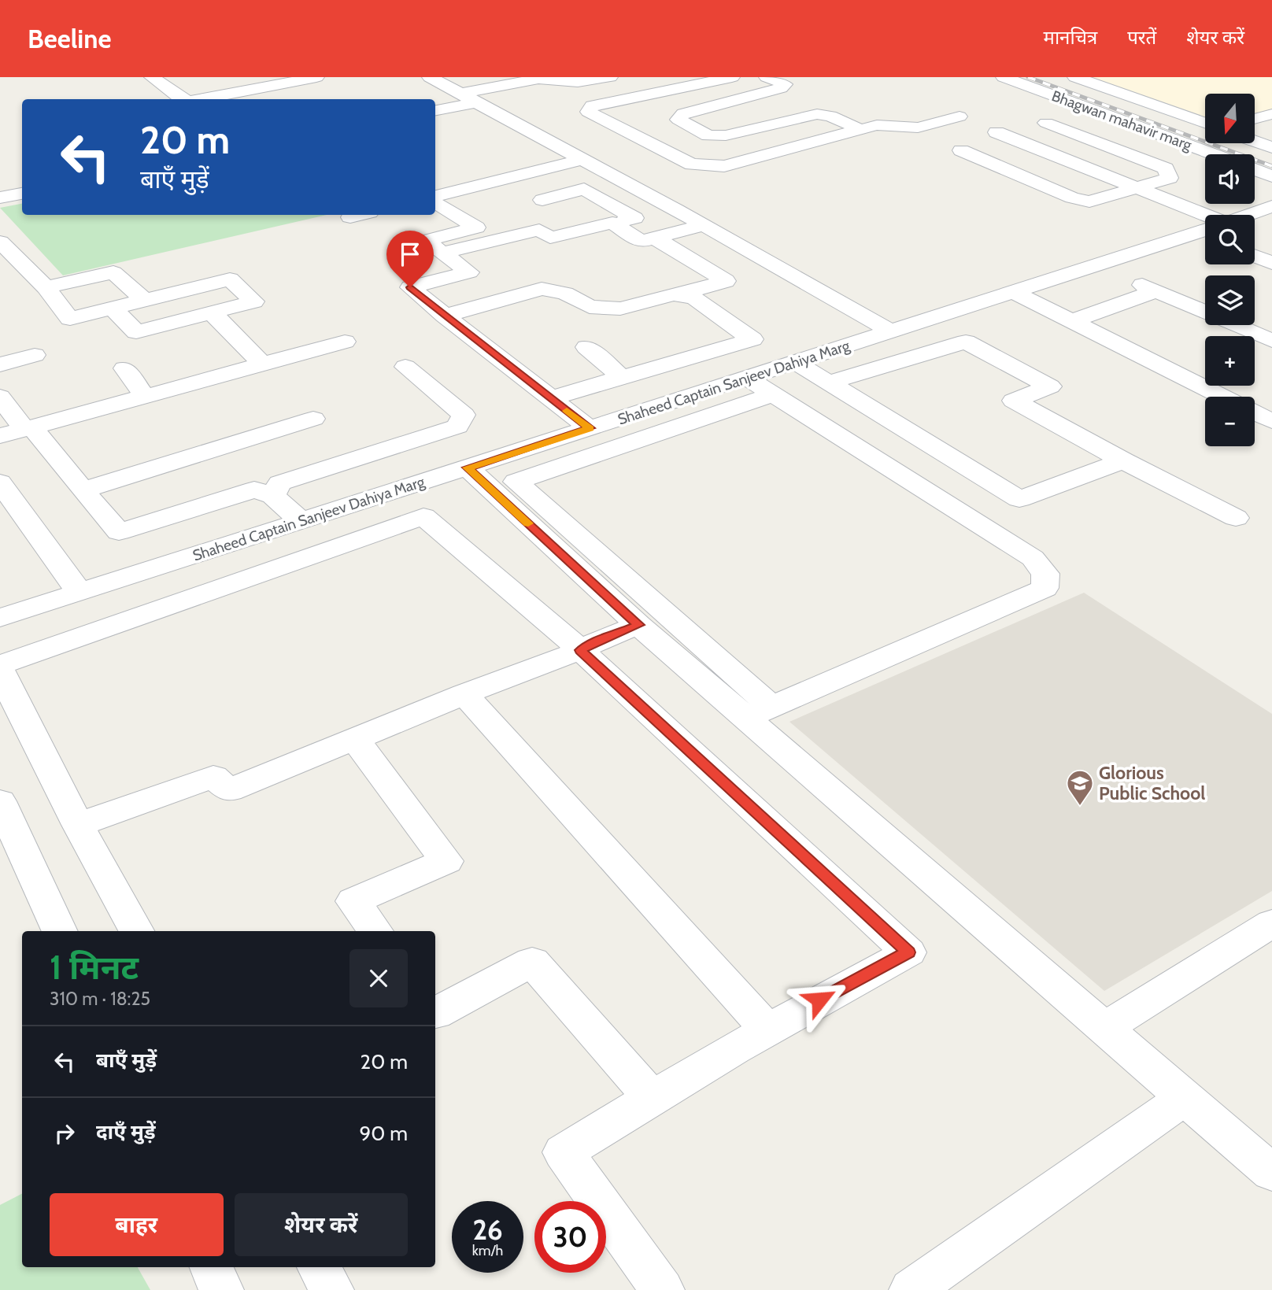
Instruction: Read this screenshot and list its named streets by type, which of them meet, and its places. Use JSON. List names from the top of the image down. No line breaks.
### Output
{"streets":{"street":["Bhagwan mahavir marg","Shaheed Captain Sanjeev Dahiya Marg"]},"places":{"school or university":["Glorious Public School"]},"north":"bottom","page":{"header":"Beeline","nav":["मानचित्र","परतें","शेयर करें"],"map_buttons":["+","−"],"turn":["20 m","बाएँ मुड़ें"],"heading":["1 मिनट","310 m · 18:25"],"list":[{"name":"बाएँ मुड़ें","value":"20 m"},{"name":"दाएँ मुड़ें","value":"90 m"}],"buttons":["बाहर","शेयर करें"],"speed":"26 km/h","limit":"30"}}
